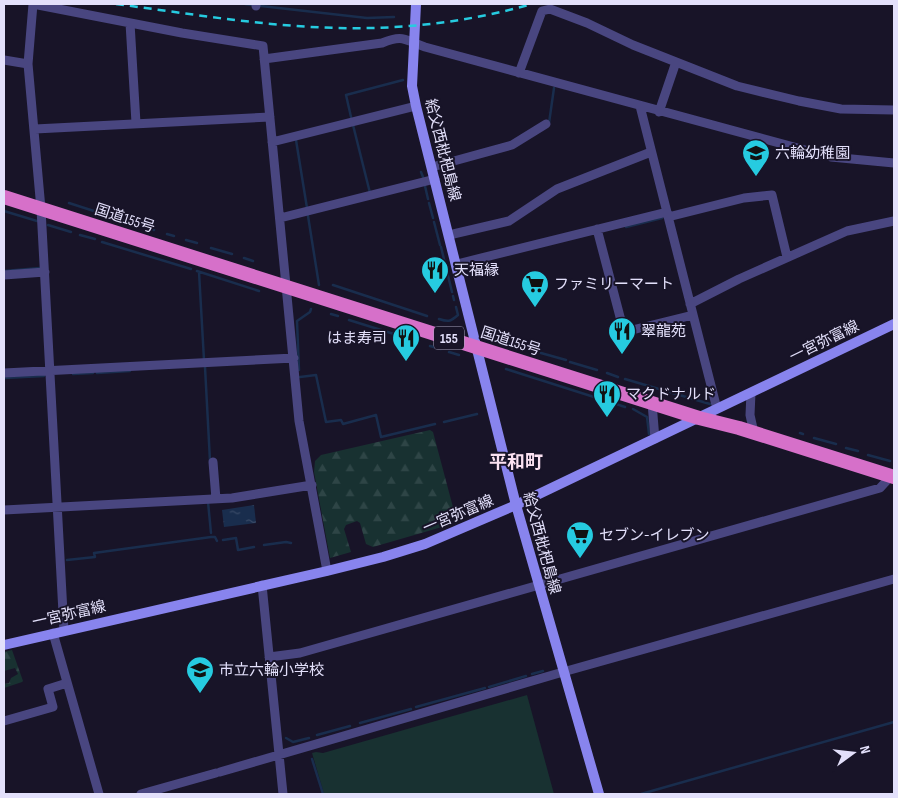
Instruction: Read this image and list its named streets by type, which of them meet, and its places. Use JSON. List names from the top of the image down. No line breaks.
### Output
{"streets":{"highway":["国道155号","155"],"main road":["給父西枇杷島線","一宮弥富線"]},"crossings":[["給父西枇杷島線","国道155号"],["給父西枇杷島線","一宮弥富線"],["国道155号","一宮弥富線"]],"districts":["平和町"],"places":{"school or university":["六輪幼稚園","市立六輪小学校"],"restaurant":["天福縁","翠龍苑","はま寿司","マクドナルド"],"supermarket":["ファミリーマート","セブン-イレブン"]},"north":"right"}
